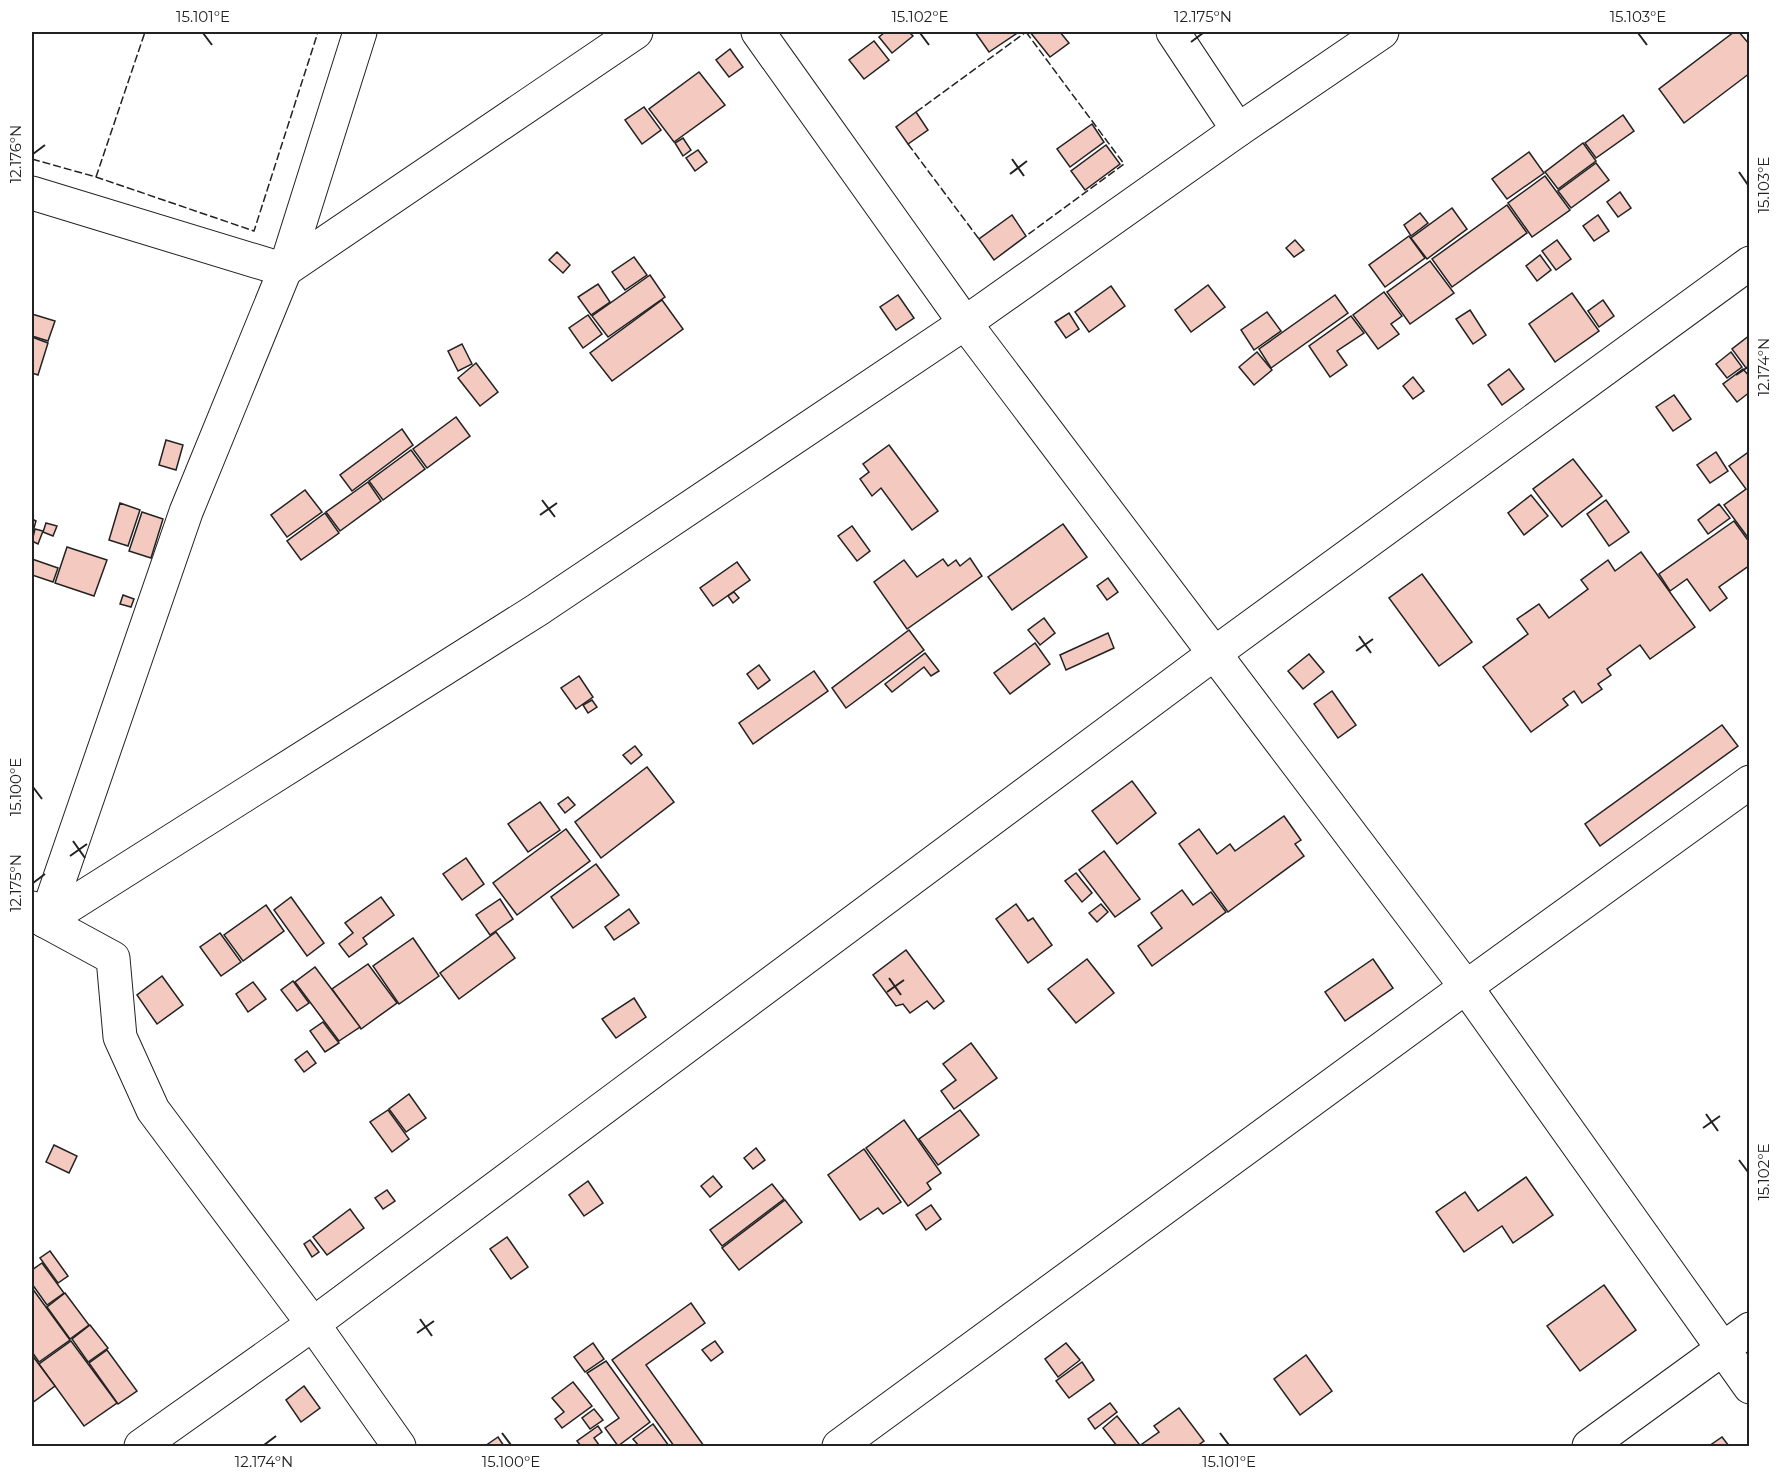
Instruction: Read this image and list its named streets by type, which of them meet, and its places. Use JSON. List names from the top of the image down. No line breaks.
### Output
{"coordinates":["15.101°E","15.102°E","12.175°N","15.103°E","12.176°N","12.174°N","15.100°E"]}
